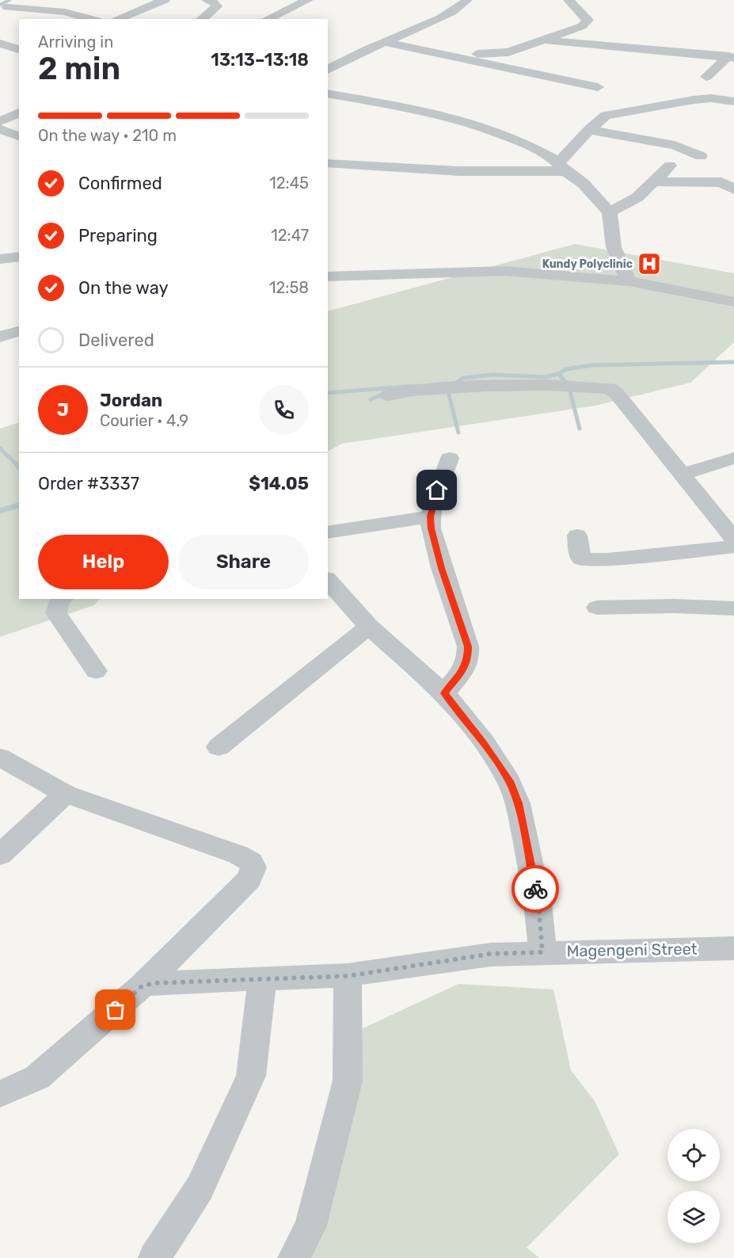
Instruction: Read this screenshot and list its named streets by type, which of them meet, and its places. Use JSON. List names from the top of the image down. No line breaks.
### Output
{"streets":{"street":["Magengeni Street"]},"places":{"hospital":["Kundy Polyclinic"]},"page":{"heading":["2 min","Arriving in","13:13–13:18"],"panel":["Jordan","Courier · 4.9","Order #3337","$14.05"],"bar":"On the way · 210 m","list":[["Confirmed","12:45"],["Preparing","12:47"],["On the way","12:58"],"Delivered"],"round":"J","buttons":["Help","Share"]}}
